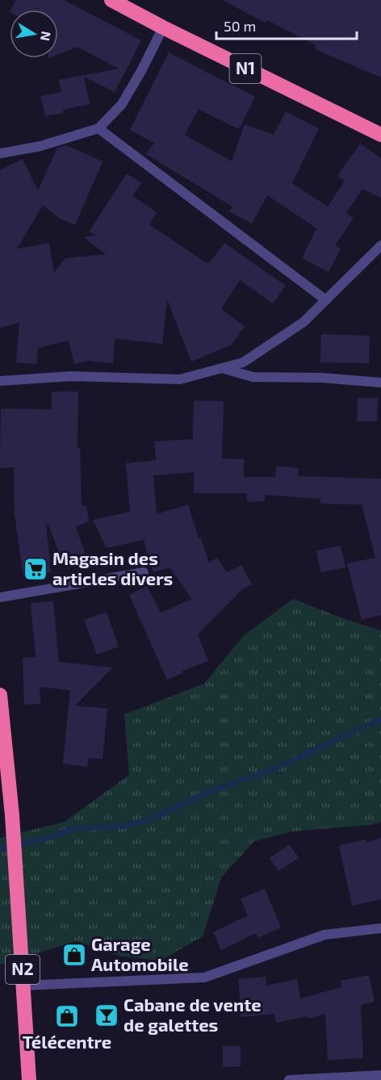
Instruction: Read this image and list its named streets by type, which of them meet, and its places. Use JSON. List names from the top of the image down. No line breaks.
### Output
{"streets":{"highway":["N1","N2"]},"places":{"supermarket":["Magasin des articles divers"],"shop":["Garage Automobile","Télécentre"],"bar":["Cabane de vente de galettes"]},"scale_bar":"50 m","north":"right"}
